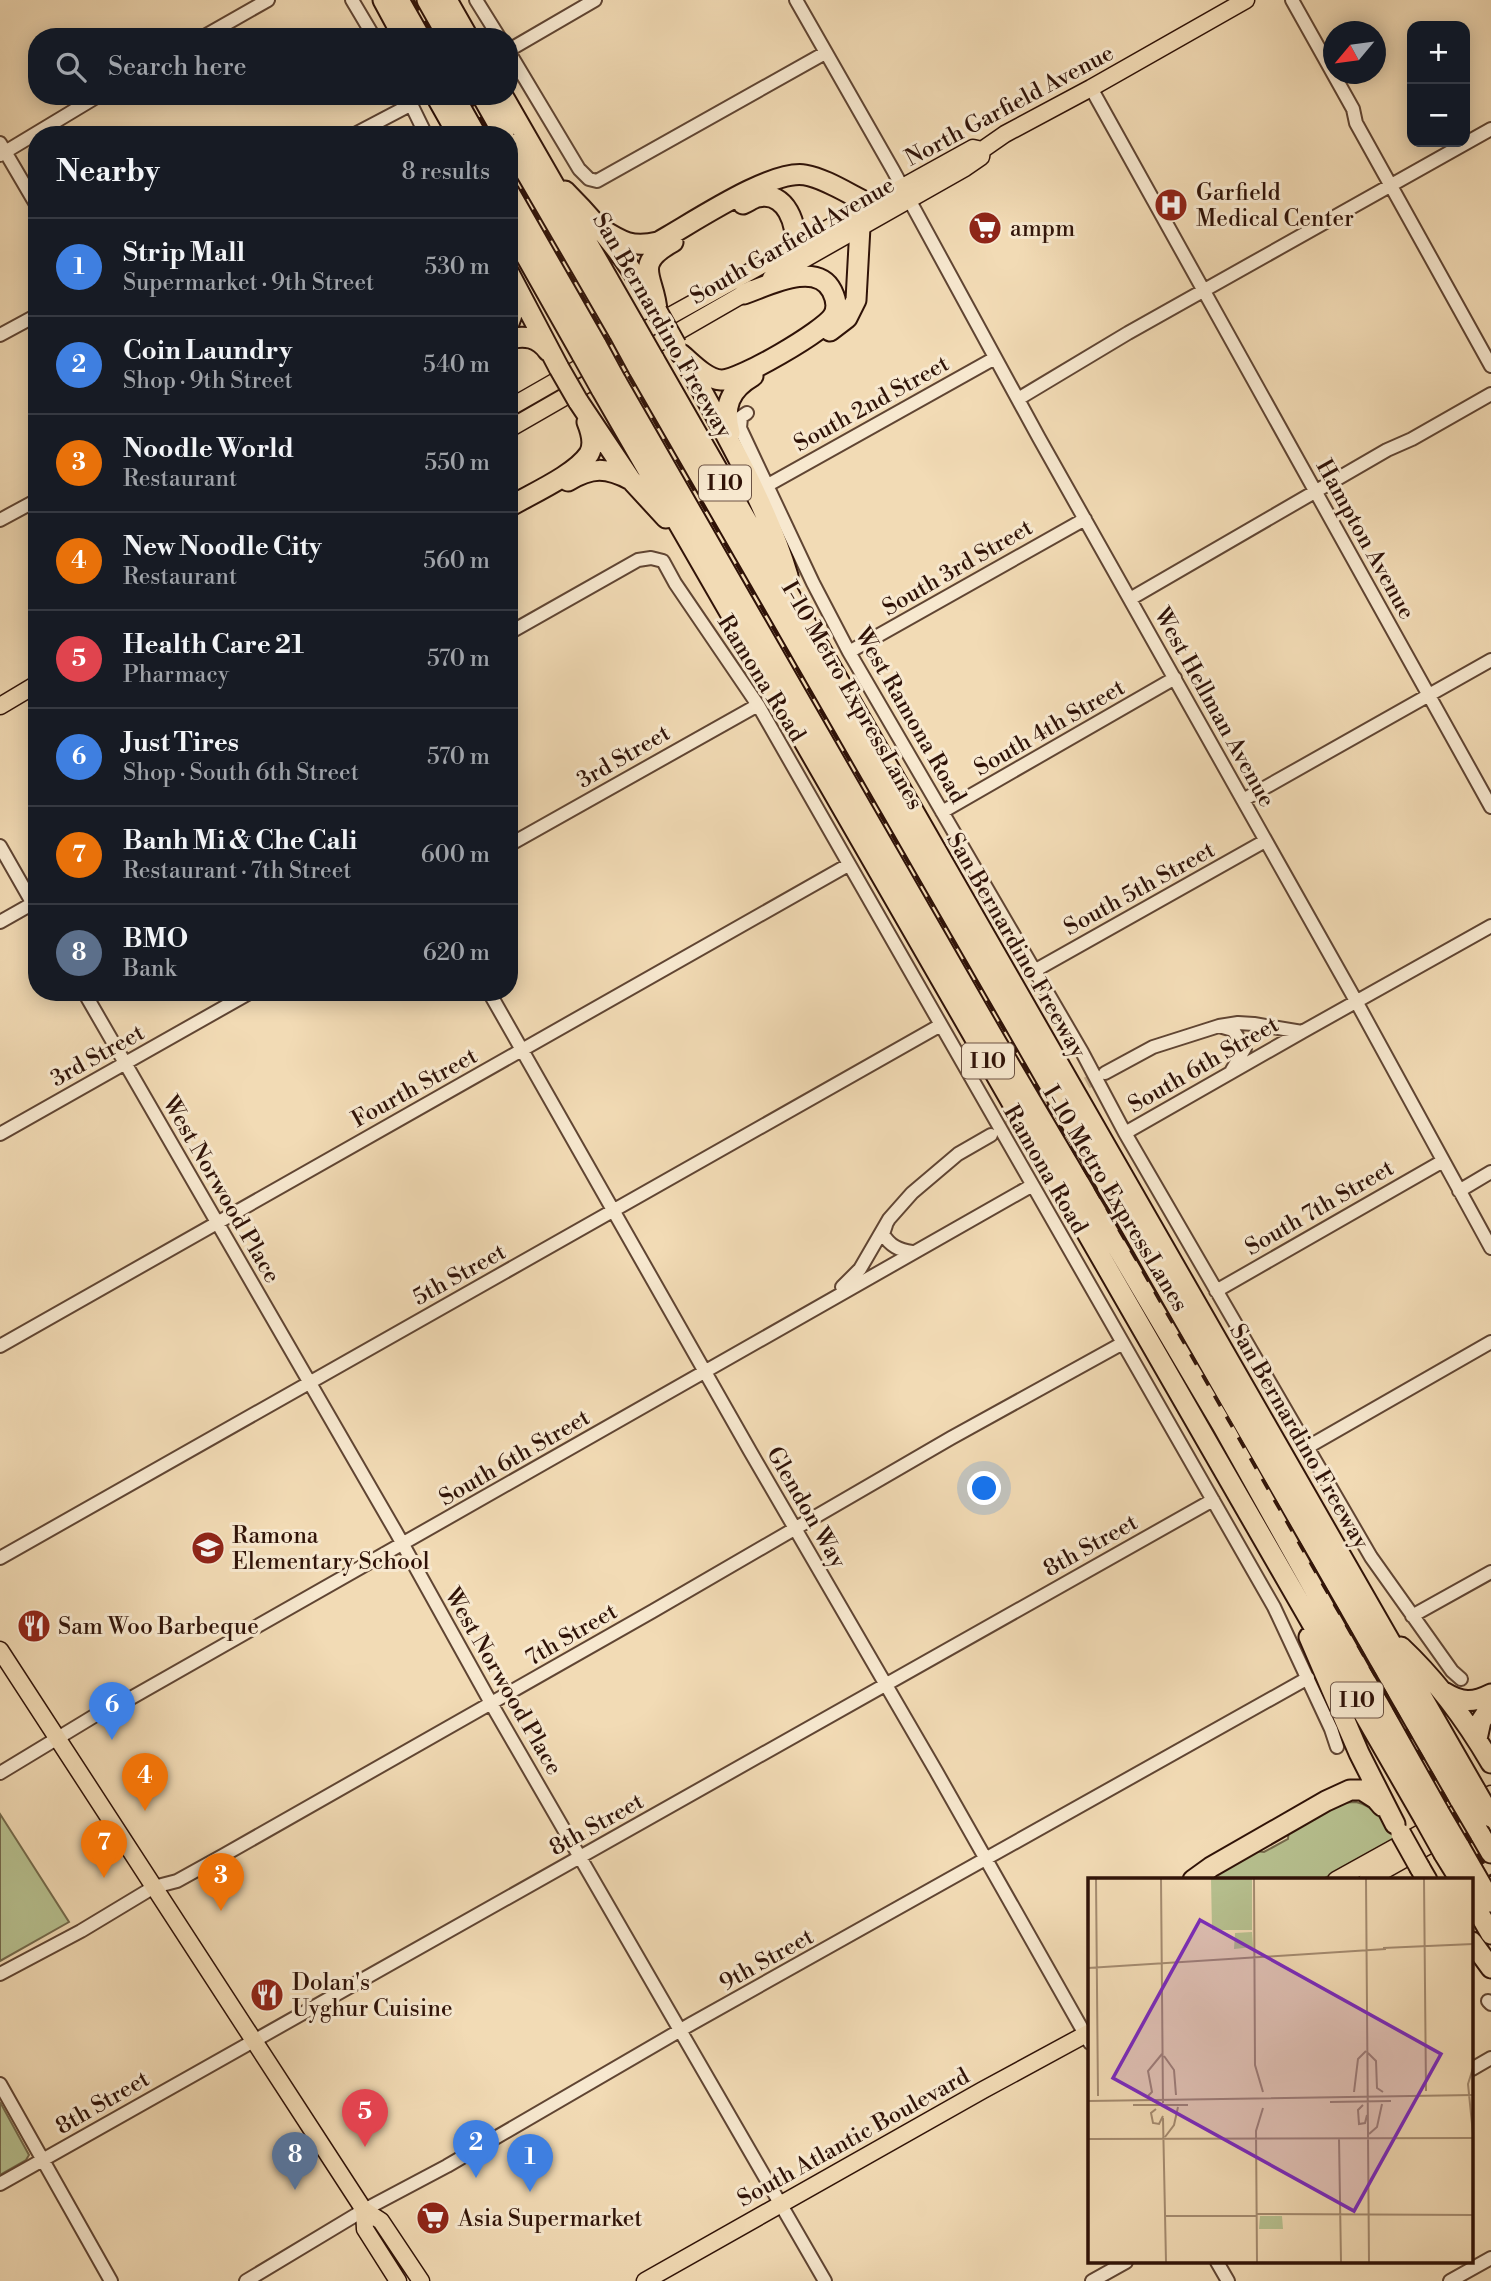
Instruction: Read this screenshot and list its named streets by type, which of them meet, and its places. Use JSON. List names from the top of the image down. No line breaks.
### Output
{"streets":{"highway":["San Bernardino Freeway","I 10","I-10 Metro ExpressLanes"],"main road":["North Garfield Avenue","South Garfield Avenue","South Atlantic Boulevard"],"street":["South 2nd Street","Hampton Avenue","South 3rd Street","Ramona Road","West Hellman Avenue","West Ramona Road","South 4th Street","3rd Street","South 5th Street","South 6th Street","Fourth Street","West Norwood Place","South 7th Street","5th Street","Glendon Way","8th Street","7th Street","9th Street"]},"crossings":[["North Garfield Avenue","South Garfield Avenue"],["North Garfield Avenue","West Hellman Avenue"],["South Garfield Avenue","West Hellman Avenue"],["San Bernardino Freeway","I-10 Metro ExpressLanes"],["South 2nd Street","West Hellman Avenue"],["South 2nd Street","West Ramona Road"],["I 10","I-10 Metro ExpressLanes"],["South 3rd Street","West Hellman Avenue"],["South 3rd Street","West Ramona Road"],["Ramona Road","3rd Street"],["Ramona Road","South 6th Street"],["Ramona Road","Fourth Street"],["Ramona Road","5th Street"],["Ramona Road","8th Street"],["Ramona Road","7th Street"],["Ramona Road","9th Street"],["West Hellman Avenue","South 4th Street"],["West Hellman Avenue","South 5th Street"],["West Hellman Avenue","South 6th Street"],["West Hellman Avenue","South 7th Street"],["West Ramona Road","South 4th Street"],["West Ramona Road","South 5th Street"],["West Ramona Road","South 6th Street"],["West Ramona Road","South 7th Street"],["3rd Street","West Norwood Place"],["South 6th Street","West Norwood Place"],["South 6th Street","Glendon Way"],["Fourth Street","West Norwood Place"],["Fourth Street","Glendon Way"],["West Norwood Place","5th Street"],["West Norwood Place","8th Street"],["West Norwood Place","7th Street"],["West Norwood Place","9th Street"],["West Norwood Place","South Atlantic Boulevard"],["5th Street","Glendon Way"],["Glendon Way","8th Street"],["Glendon Way","7th Street"],["Glendon Way","9th Street"]],"places":{"hospital":["Garfield Medical Center"],"supermarket":["ampm","Asia Supermarket"],"school or university":["Ramona Elementary School"],"restaurant":["Sam Woo Barbeque","Dolan's Uyghur Cuisine"]},"north":"bottom left","page":{"map_buttons":["+","−"],"search":"Search here","heading":["Nearby","8 results"],"list":[{"mark":"1","name":"Strip Mall","note":"Supermarket · 9th Street","value":"530 m"},{"mark":"2","name":"Coin Laundry","note":"Shop · 9th Street","value":"540 m"},{"mark":"3","name":"Noodle World","note":"Restaurant","value":"550 m"},{"mark":"4","name":"New Noodle City","note":"Restaurant","value":"560 m"},{"mark":"5","name":"Health Care 21","note":"Pharmacy","value":"570 m"},{"mark":"6","name":"Just Tires","note":"Shop · South 6th Street","value":"570 m"},{"mark":"7","name":"Banh Mi & Che Cali","note":"Restaurant · 7th Street","value":"600 m"},{"mark":"8","name":"BMO","note":"Bank","value":"620 m"}],"pins":["6","4","7","3","5","2","8","1"]}}
